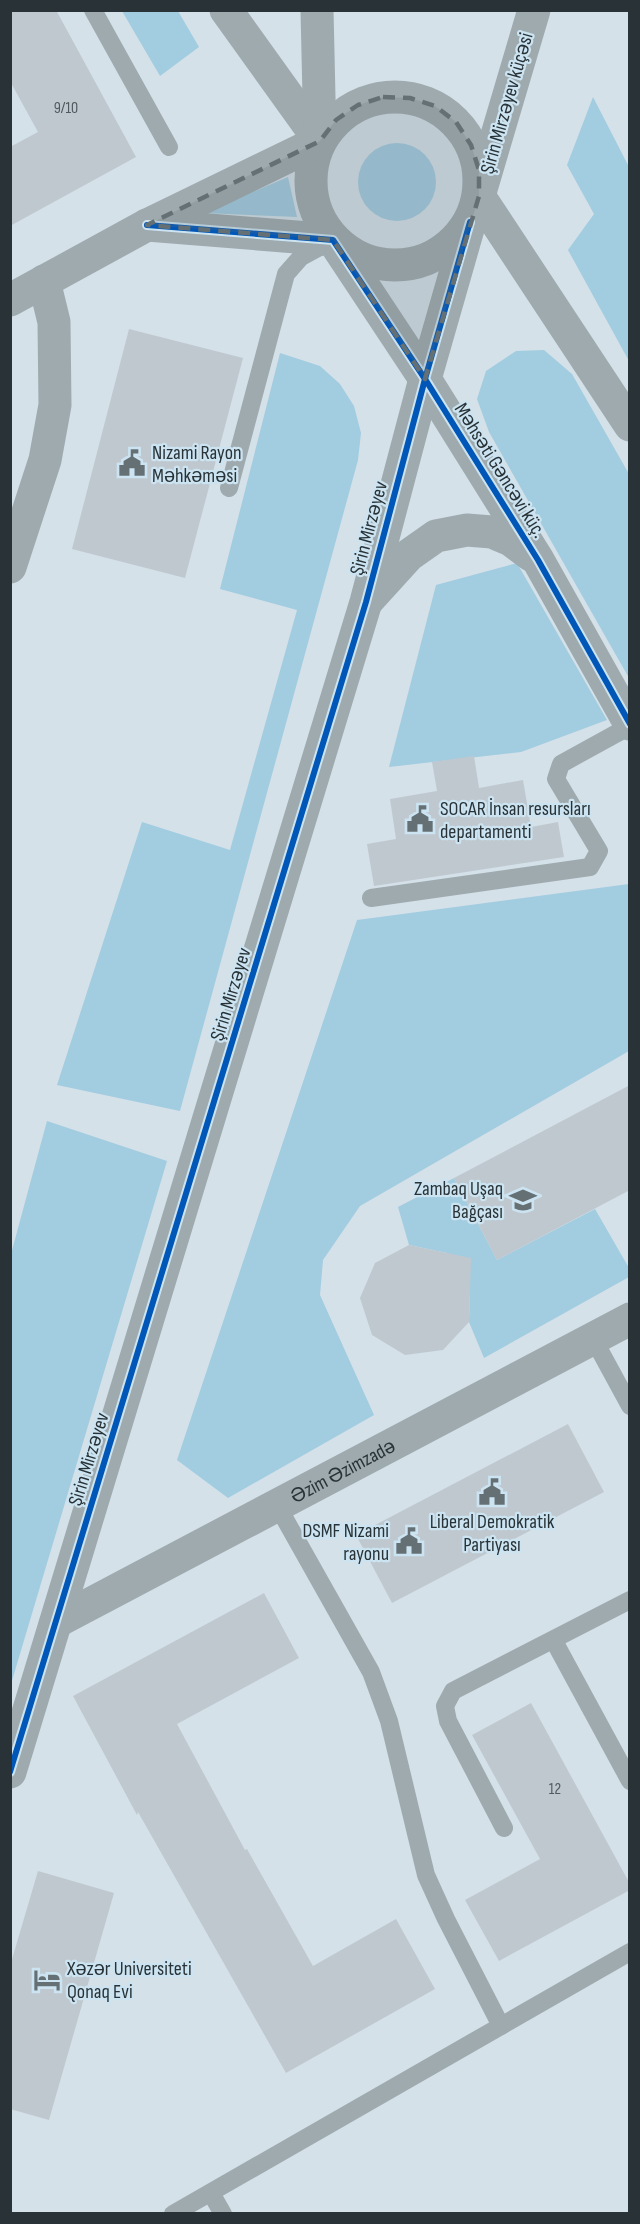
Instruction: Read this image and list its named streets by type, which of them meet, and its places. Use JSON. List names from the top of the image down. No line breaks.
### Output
{"streets":{"street":["Şirin Mirzəyev küçəsi","Məhsəti Gəncəvi küç.","Şirin Mirzəyev","Əzim Əzimzadə"]},"crossings":[["Şirin Mirzəyev küçəsi","Məhsəti Gəncəvi küç."],["Şirin Mirzəyev küçəsi","Şirin Mirzəyev"],["Məhsəti Gəncəvi küç.","Şirin Mirzəyev"],["Şirin Mirzəyev","Əzim Əzimzadə"]],"places":{"public building":["Nizami Rayon Məhkəməsi","SOCAR İnsan resursları departamenti","Liberal Demokratik Partiyası","DSMF Nizami rayonu"],"school or university":["Zambaq Uşaq Bağçası"],"hotel":["Xəzər Universiteti Qonaq Evi"]},"house_numbers":["9/10","12"]}
